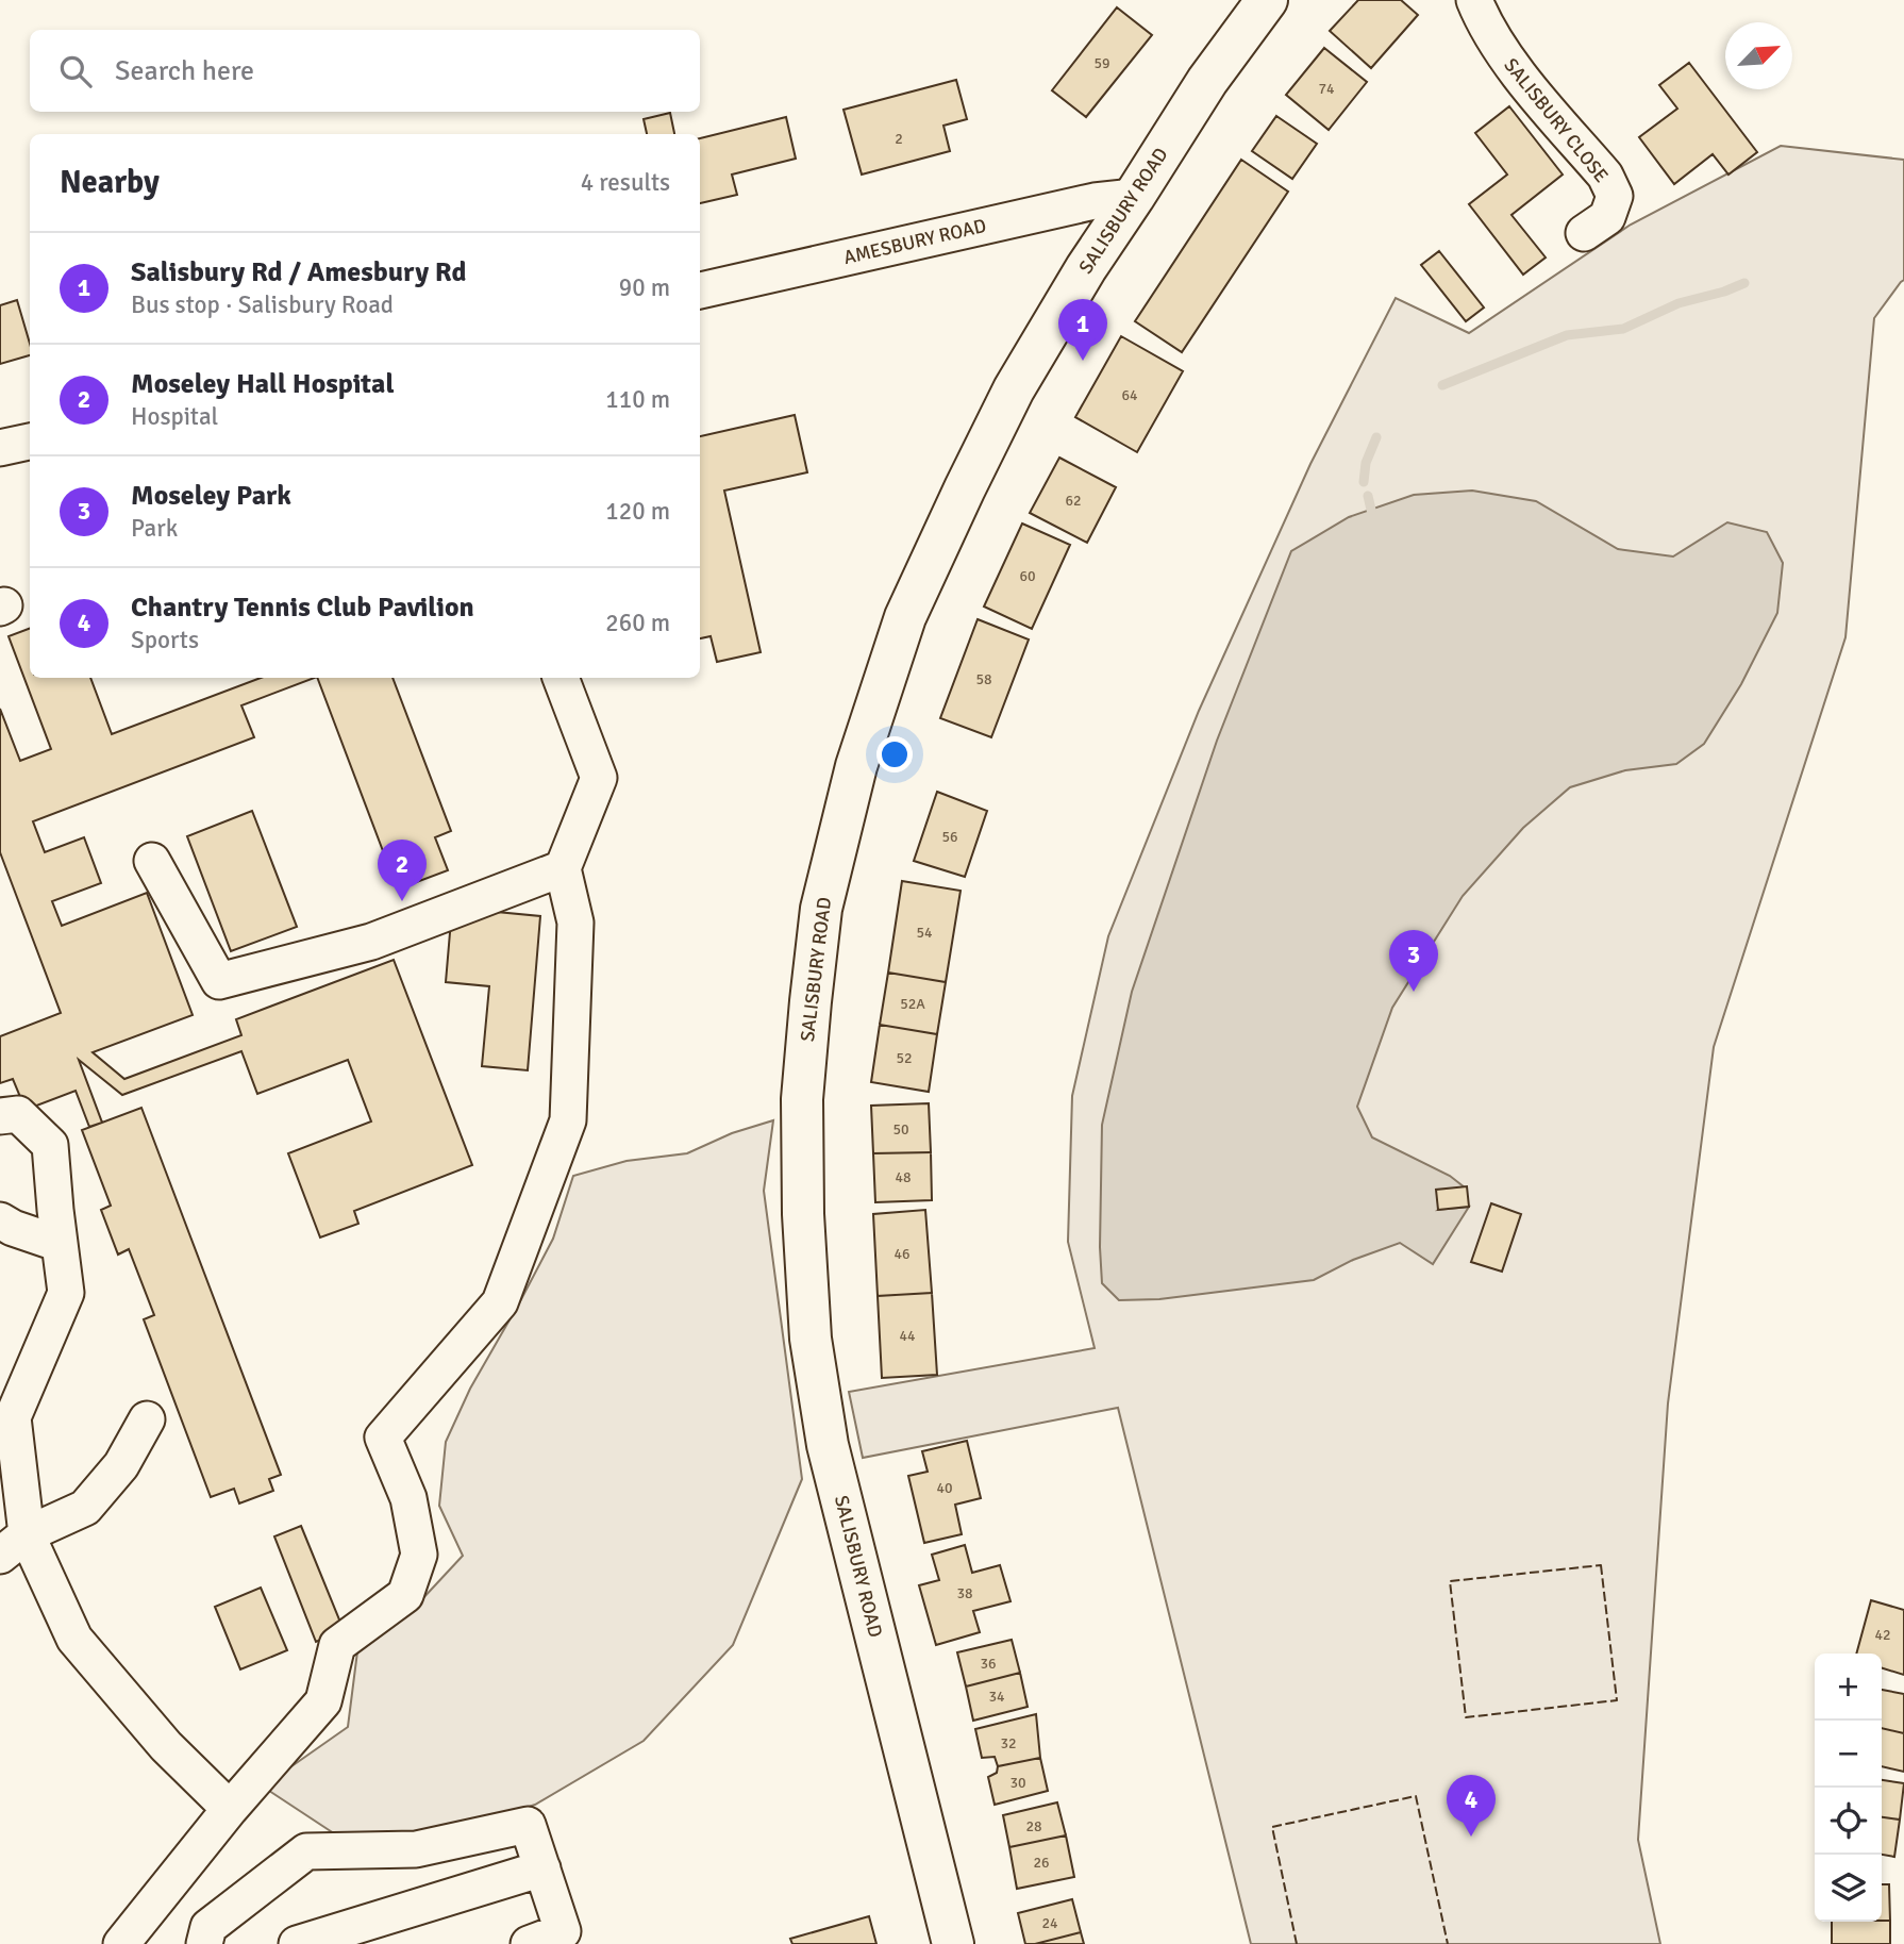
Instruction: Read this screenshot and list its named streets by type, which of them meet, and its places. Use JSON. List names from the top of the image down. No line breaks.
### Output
{"streets":{"main road":["SALISBURY ROAD"],"street":["SALISBURY CLOSE","AMESBURY ROAD"]},"crossings":[["SALISBURY ROAD","AMESBURY ROAD"]],"house_numbers":["59","74","2","64","62","60","58","56","54","52A","52","50","48","46","44","40","38","42","36","34","32","30","28","26","24"],"north":"top right","page":{"search":"Search here","heading":["Nearby","4 results"],"list":[{"mark":"1","name":"Salisbury Rd / Amesbury Rd","note":"Bus stop · Salisbury Road","value":"90 m"},{"mark":"2","name":"Moseley Hall Hospital","note":"Hospital","value":"110 m"},{"mark":"3","name":"Moseley Park","note":"Park","value":"120 m"},{"mark":"4","name":"Chantry Tennis Club Pavilion","note":"Sports","value":"260 m"}],"pins":["1","2","3","4"],"map_buttons":["+","−"]}}
